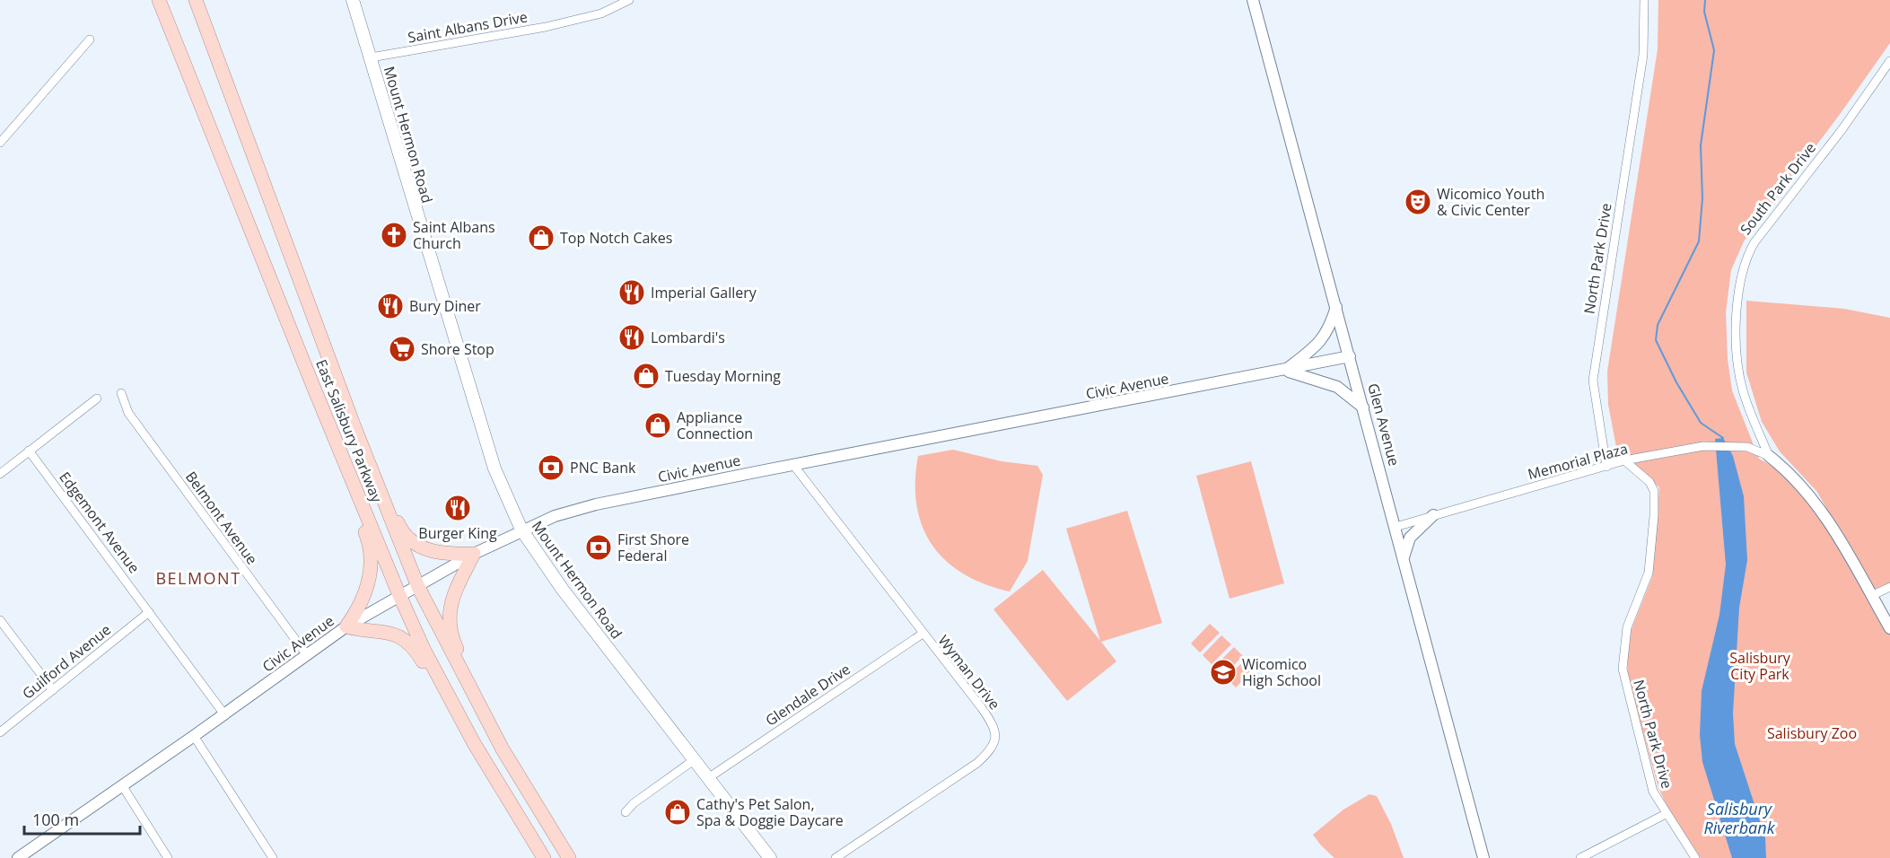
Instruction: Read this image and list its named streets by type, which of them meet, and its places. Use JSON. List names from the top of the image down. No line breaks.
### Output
{"streets":{"main road":["Mount Hermon Road","East Salisbury Parkway"],"street":["Saint Albans Drive","South Park Drive","North Park Drive","Civic Avenue","Glen Avenue","Memorial Plaza","Belmont Avenue","Edgemont Avenue","Guilford Avenue","Wyman Drive","Glendale Drive"]},"crossings":[["Saint Albans Drive","Mount Hermon Road"],["Mount Hermon Road","Civic Avenue"],["Mount Hermon Road","Glendale Drive"],["South Park Drive","Memorial Plaza"],["North Park Drive","Memorial Plaza"],["Civic Avenue","Glen Avenue"],["Civic Avenue","East Salisbury Parkway"],["Civic Avenue","Belmont Avenue"],["Civic Avenue","Edgemont Avenue"],["Civic Avenue","Wyman Drive"],["Glen Avenue","Memorial Plaza"],["Edgemont Avenue","Guilford Avenue"],["Wyman Drive","Glendale Drive"]],"districts":["BELMONT"],"water":["Salisbury Riverbank"],"parks":["Salisbury City Park","Salisbury Zoo"],"places":{"theatre":["Wicomico Youth & Civic Center"],"church":["Saint Albans Church"],"shop":["Top Notch Cakes","Tuesday Morning","Appliance Connection","Cathy's Pet Salon, Spa & Doggie Daycare"],"restaurant":["Imperial Gallery","Bury Diner","Lombardi's","Burger King"],"supermarket":["Shore Stop"],"bank":["PNC Bank","First Shore Federal"],"school or university":["Wicomico High School"]},"scale_bar":"100 m"}
